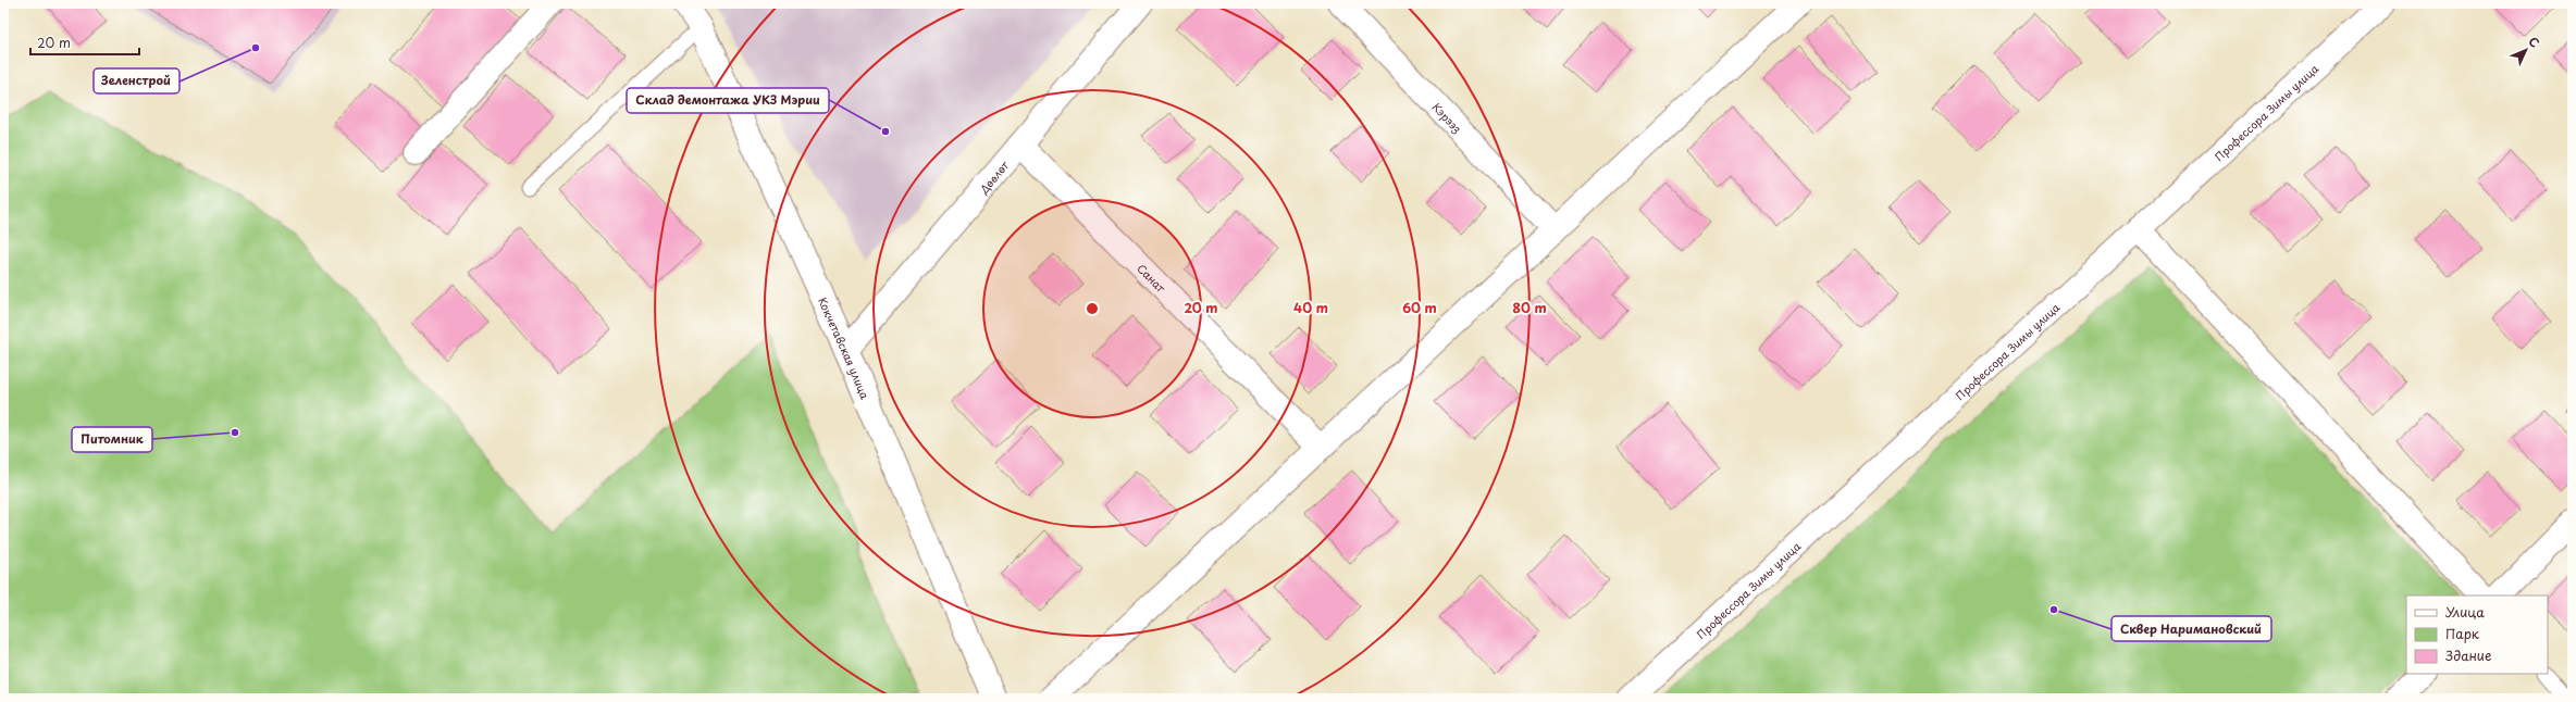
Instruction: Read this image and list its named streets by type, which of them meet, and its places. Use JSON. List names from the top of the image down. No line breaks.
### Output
{"streets":{"street":["Профессора Зимы улица","Кэрээз","Дөөлөт","Санат","Кокчетавская улица"]},"crossings":[["Дөөлөт","Санат"],["Дөөлөт","Кокчетавская улица"]],"places":["Зеленстрой","Склад демонтажа УКЗ Мэрии","Питомник","Сквер Наримановский"],"legend":["Улица","Парк","Здание"],"scale_bar":"20 m","north":"top right","rings":["20 m","40 m","60 m","80 m"]}
